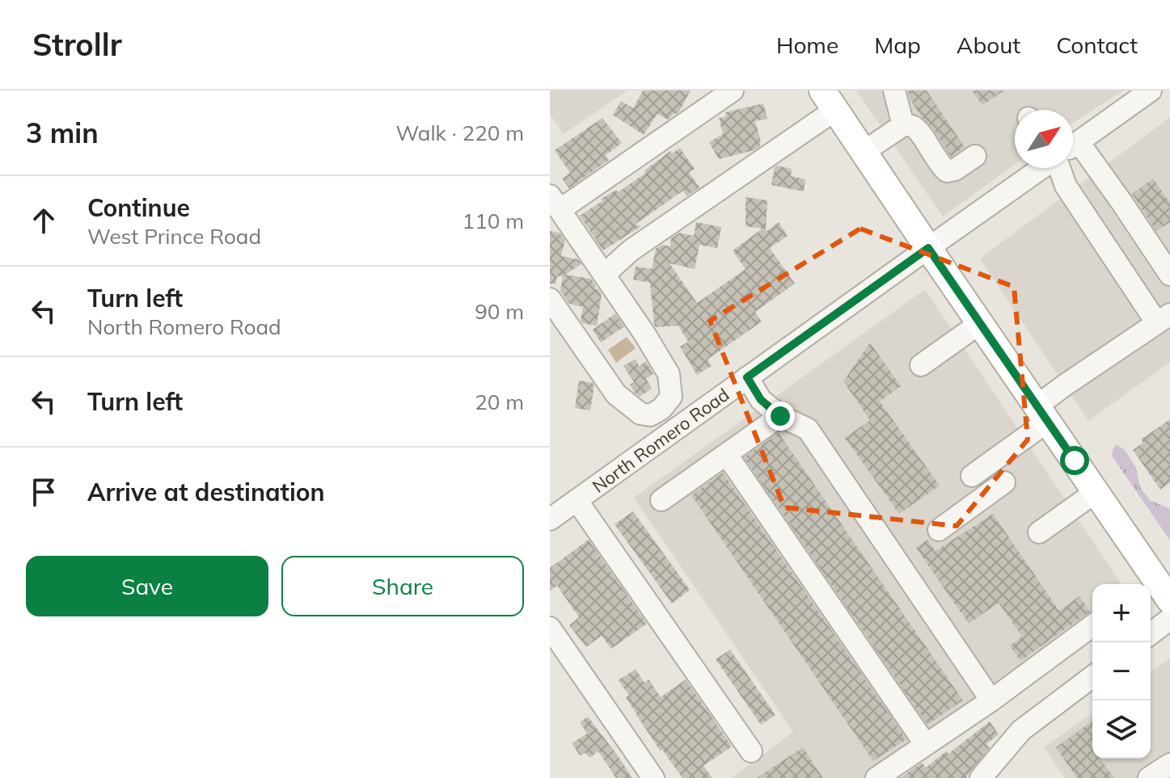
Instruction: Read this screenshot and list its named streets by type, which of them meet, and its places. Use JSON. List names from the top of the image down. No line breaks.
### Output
{"streets":{"street":["North Romero Road"]},"north":"top right","page":{"header":"Strollr","nav":["Home","Map","About","Contact"],"heading":["3 min","Walk · 220 m"],"list":[["Continue","West Prince Road","110 m"],["Turn left","North Romero Road","90 m"],["Turn left","20 m"],"Arrive at destination"],"buttons":["Save","Share"],"map_buttons":["+","−"]}}
